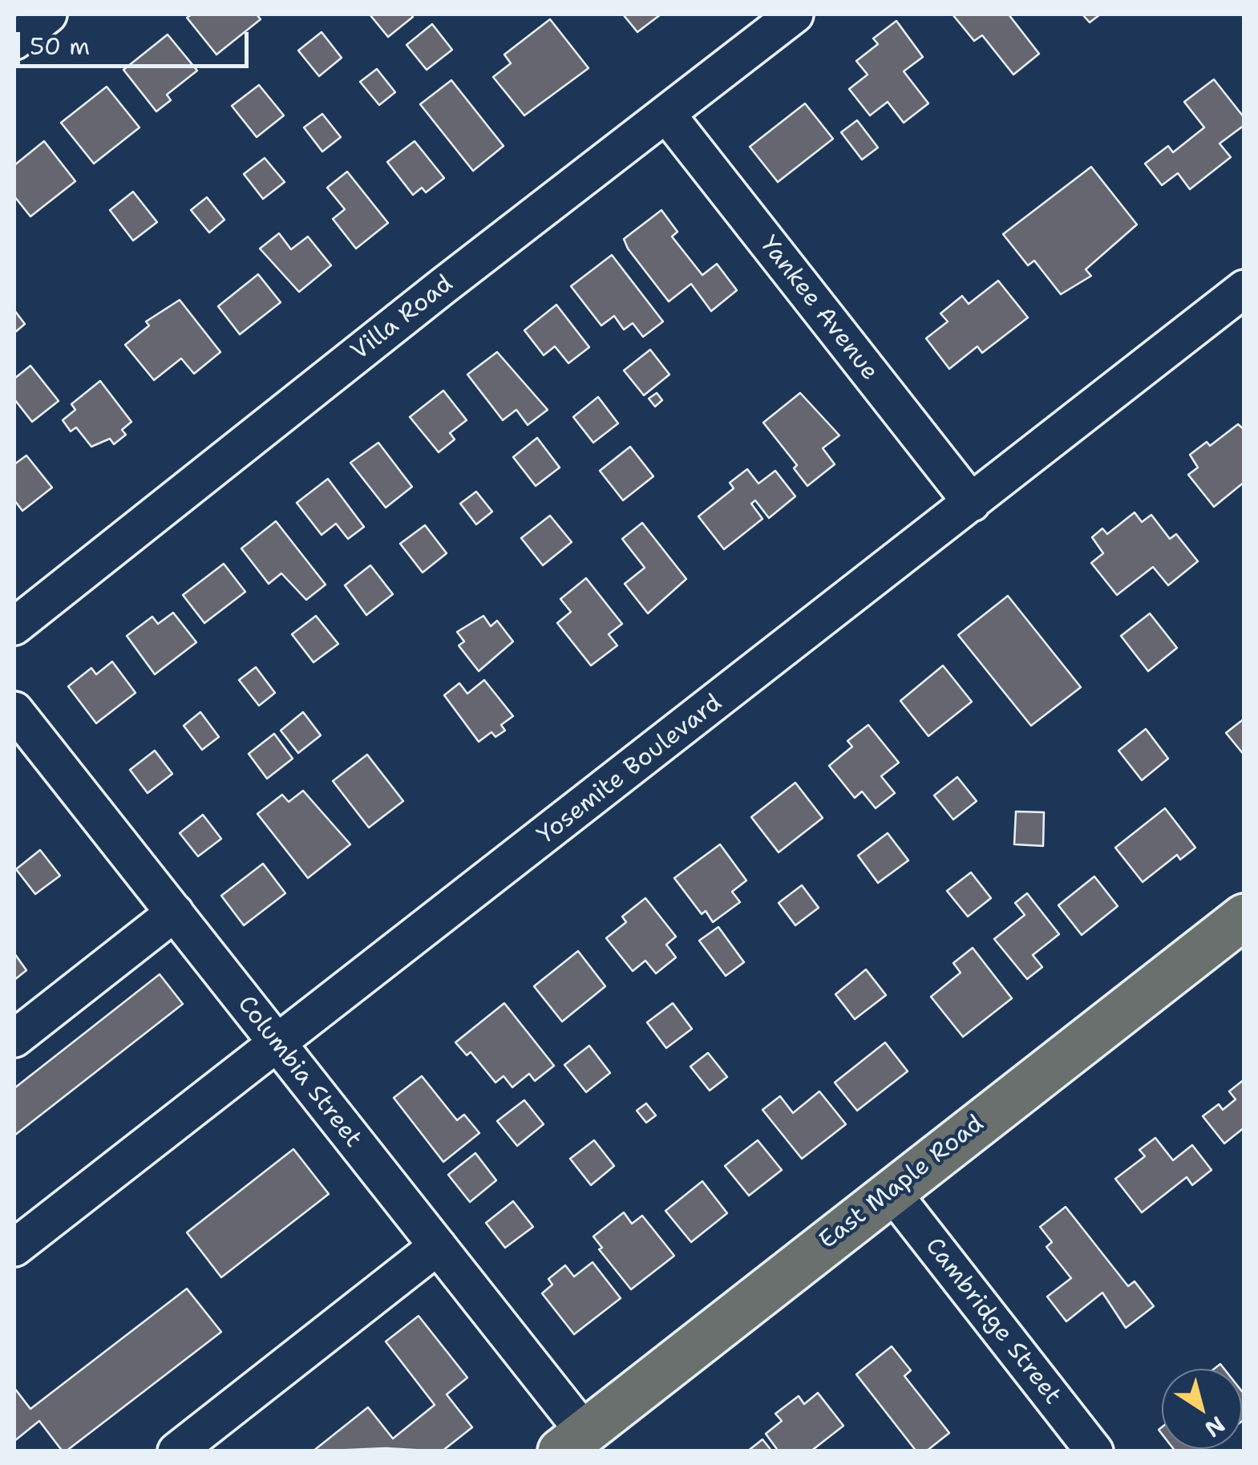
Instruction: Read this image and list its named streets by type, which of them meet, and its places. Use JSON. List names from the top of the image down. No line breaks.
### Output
{"streets":{"main road":["East Maple Road"],"street":["Yankee Avenue","Villa Road","Yosemite Boulevard","Columbia Street","Cambridge Street"]},"crossings":[["Yankee Avenue","Villa Road"],["Yankee Avenue","Yosemite Boulevard"],["Yosemite Boulevard","Columbia Street"],["Columbia Street","East Maple Road"],["East Maple Road","Cambridge Street"]],"scale_bar":"50 m","north":"bottom right"}
